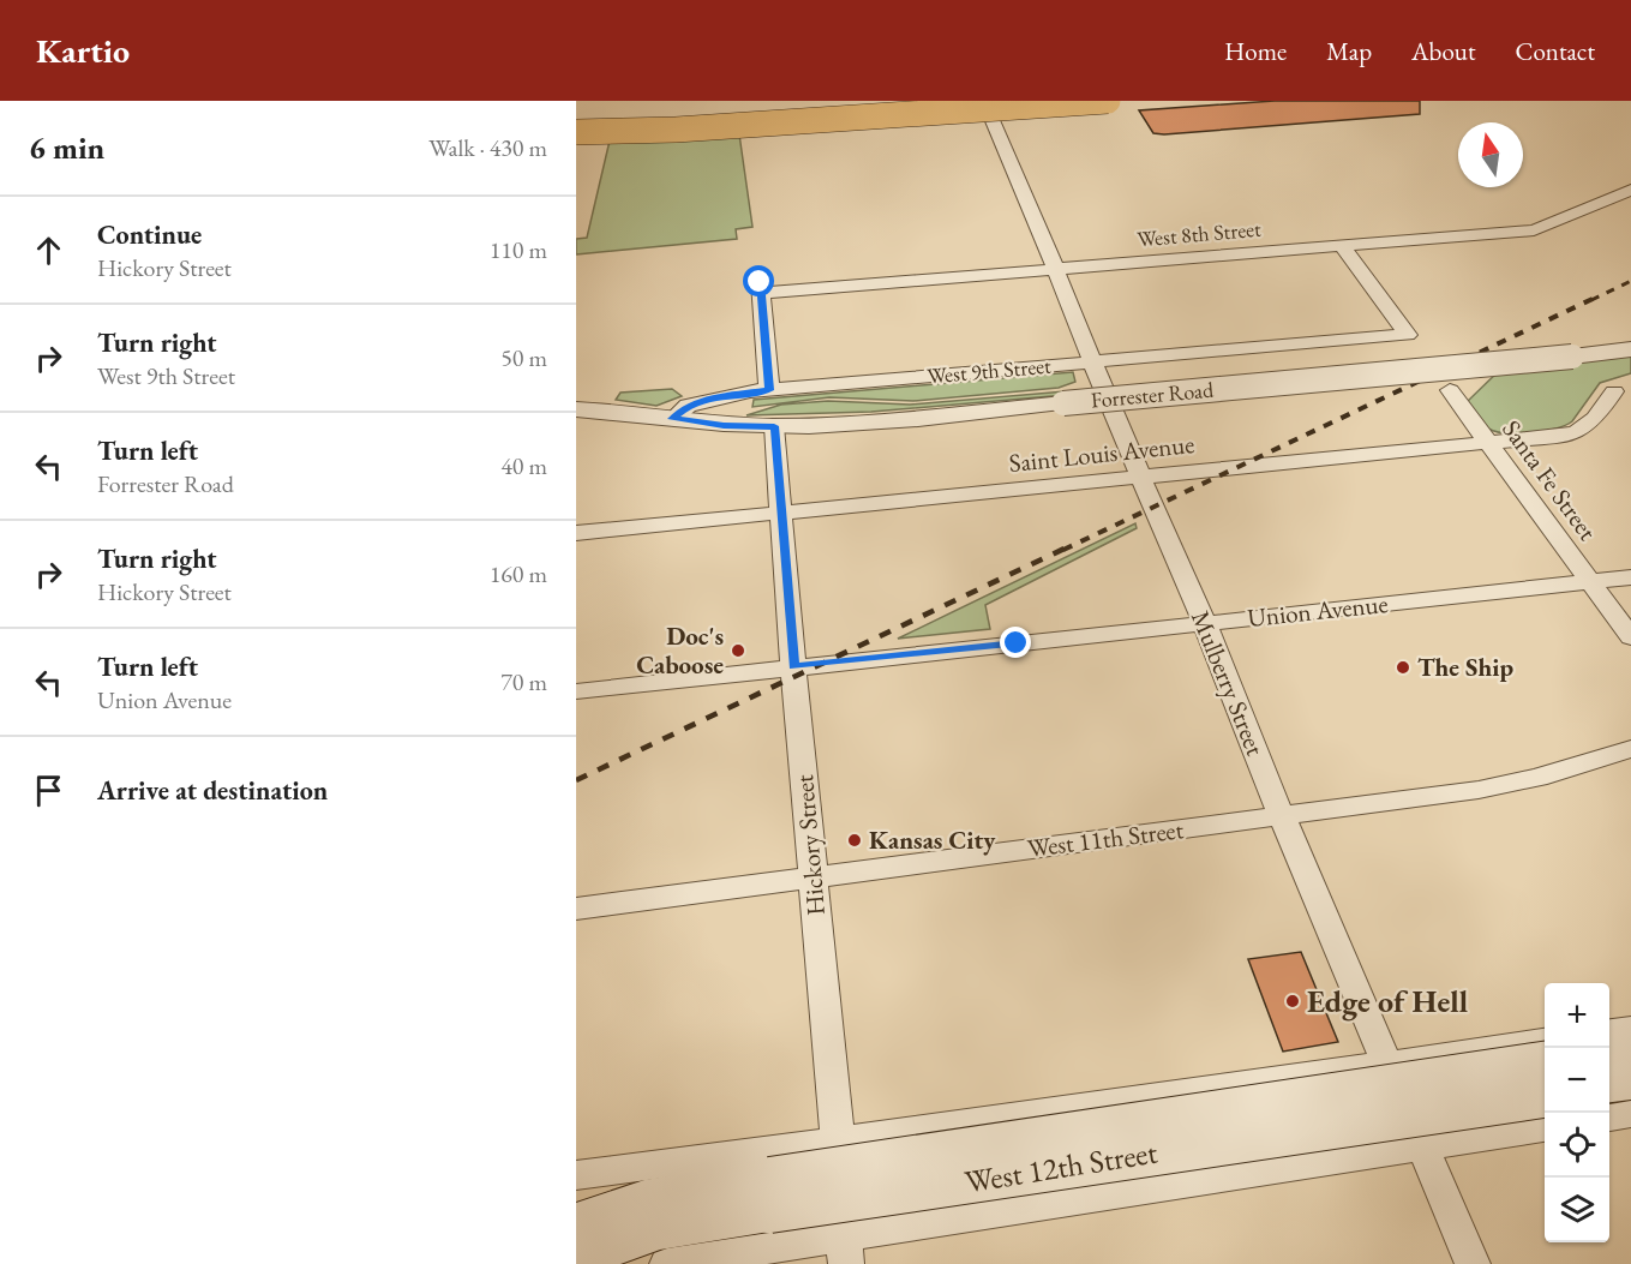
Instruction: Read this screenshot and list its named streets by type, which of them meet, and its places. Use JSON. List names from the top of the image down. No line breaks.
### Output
{"streets":{"main road":["West 12th Street"],"street":["West 8th Street","West 9th Street","Forrester Road","Saint Louis Avenue","Santa Fe Street","Union Avenue","Mulberry Street","West 11th Street","Hickory Street"]},"crossings":[["West 8th Street","West 9th Street"],["West 8th Street","Mulberry Street"],["West 9th Street","Forrester Road"],["West 9th Street","Mulberry Street"],["Forrester Road","Hickory Street"],["Saint Louis Avenue","Santa Fe Street"],["Saint Louis Avenue","Mulberry Street"],["Saint Louis Avenue","Hickory Street"],["Santa Fe Street","Union Avenue"],["Union Avenue","Mulberry Street"],["Union Avenue","Hickory Street"],["Mulberry Street","West 11th Street"],["Mulberry Street","West 12th Street"],["West 11th Street","Hickory Street"],["Hickory Street","West 12th Street"]],"places":["Doc's Caboose","The Ship","Kansas City","Edge of Hell"],"north":"top","page":{"header":"Kartio","nav":["Home","Map","About","Contact"],"heading":["6 min","Walk · 430 m"],"list":[["Continue","Hickory Street","110 m"],["Turn right","West 9th Street","50 m"],["Turn left","Forrester Road","40 m"],["Turn right","Hickory Street","160 m"],["Turn left","Union Avenue","70 m"],"Arrive at destination"],"map_buttons":["+","−"]}}
